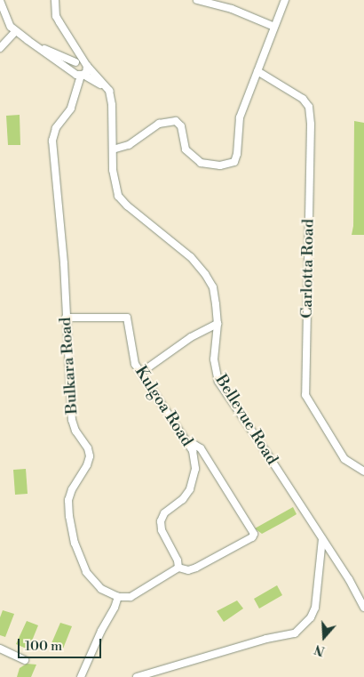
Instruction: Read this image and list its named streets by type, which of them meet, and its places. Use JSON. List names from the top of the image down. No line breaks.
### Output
{"streets":{"street":["Carlotta Road","Bulkara Road","Kulgoa Road","Bellevue Road"]},"crossings":[["Bulkara Road","Kulgoa Road"]],"scale_bar":"100 m","north":"bottom"}
